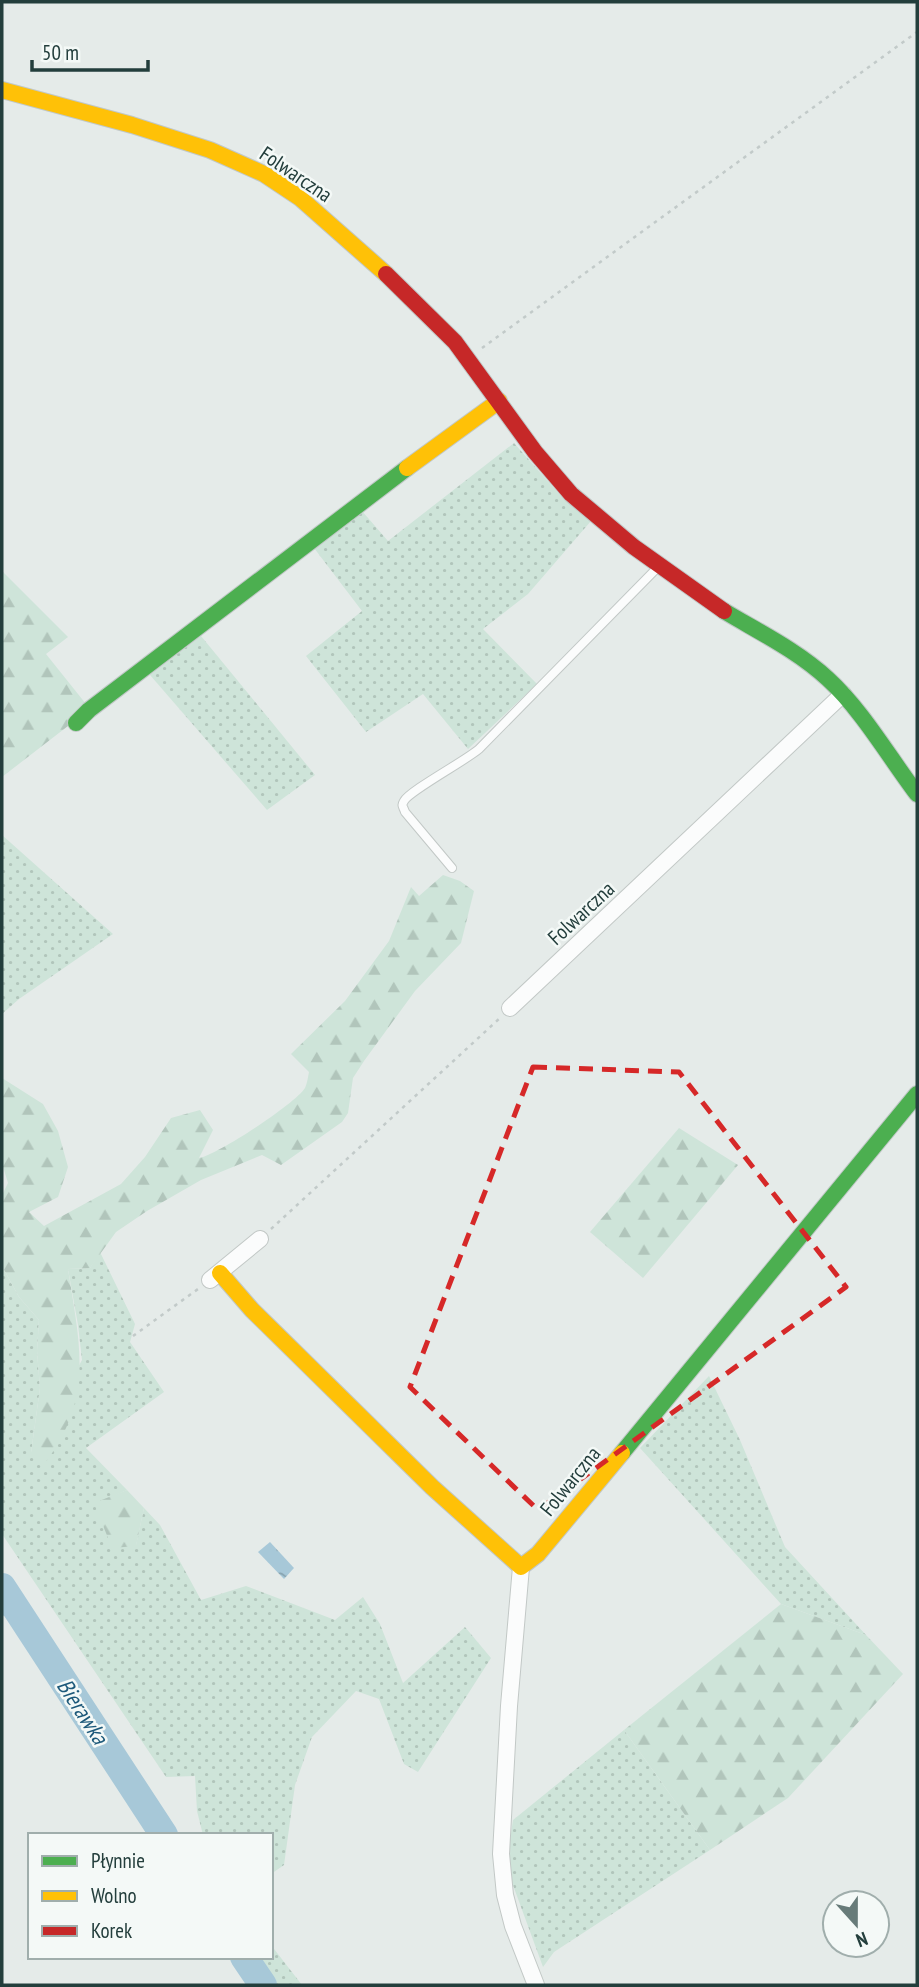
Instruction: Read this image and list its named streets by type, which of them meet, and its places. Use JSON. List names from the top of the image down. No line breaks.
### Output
{"streets":{"street":["Folwarczna"]},"water":["Bierawka"],"legend":["Płynnie","Wolno","Korek"],"scale_bar":"50 m","north":"bottom"}
